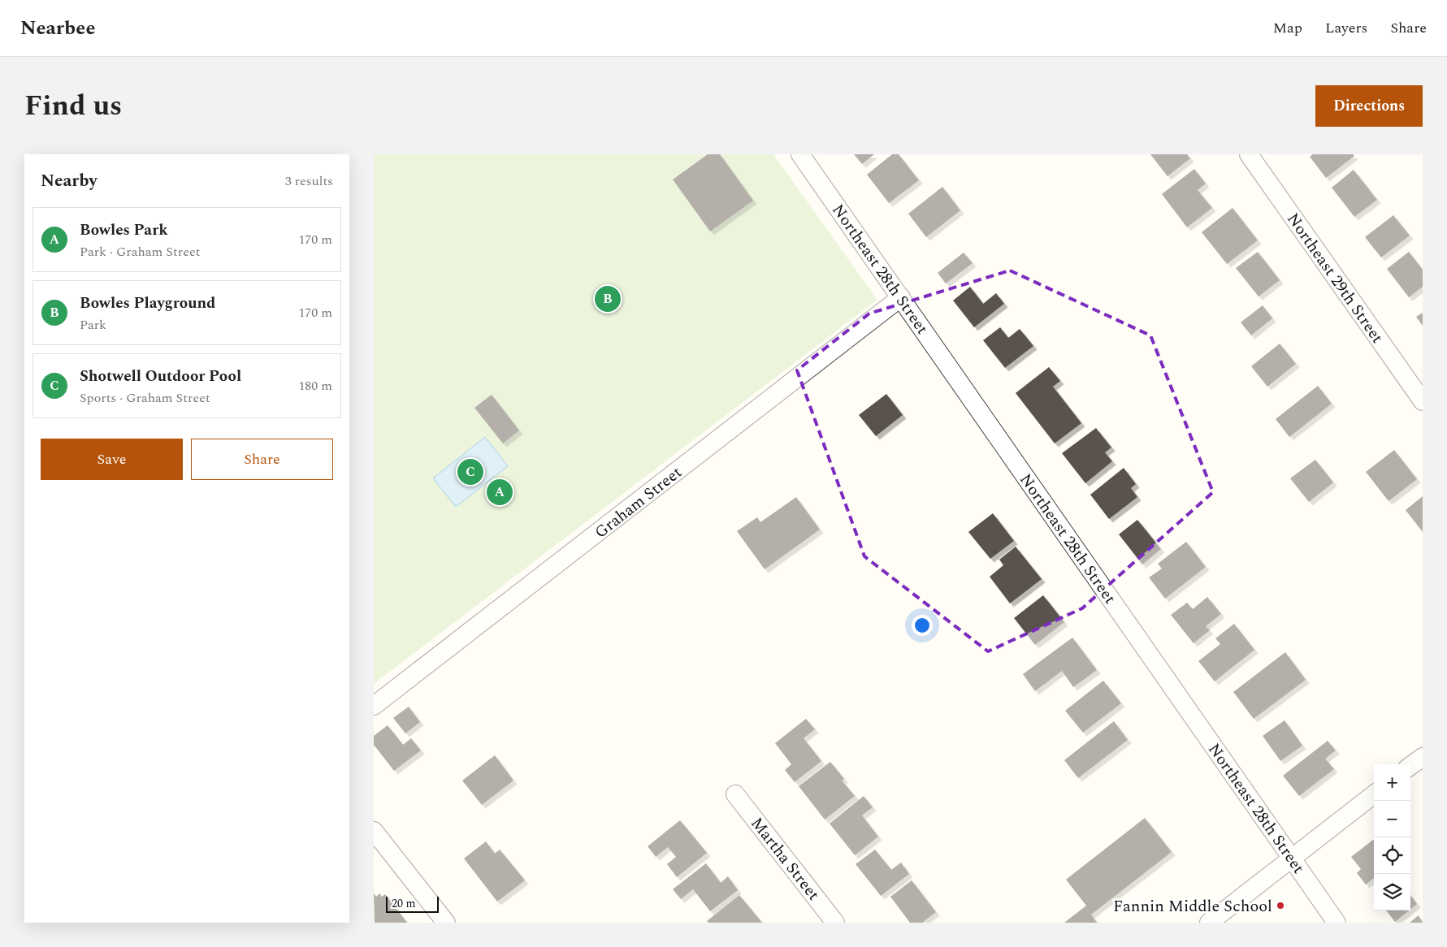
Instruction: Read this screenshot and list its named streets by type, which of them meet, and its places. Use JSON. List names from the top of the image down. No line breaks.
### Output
{"streets":{"street":["Northeast 28th Street","Northeast 29th Street","Graham Street","Martha Street"]},"crossings":[["Northeast 28th Street","Graham Street"]],"places":["Fannin Middle School"],"scale_bar":"20 m","page":{"header":"Nearbee","nav":["Map","Layers","Share"],"title":"Find us","buttons":["Directions",["Save","Share"]],"heading":["Nearby","3 results"],"list":[{"mark":"A","name":"Bowles Park","note":"Park · Graham Street","value":"170 m"},{"mark":"B","name":"Bowles Playground","note":"Park","value":"170 m"},{"mark":"C","name":"Shotwell Outdoor Pool","note":"Sports · Graham Street","value":"180 m"}],"pins":["B","C","A"],"map_buttons":["+","−"],"scale":"20 m"}}
